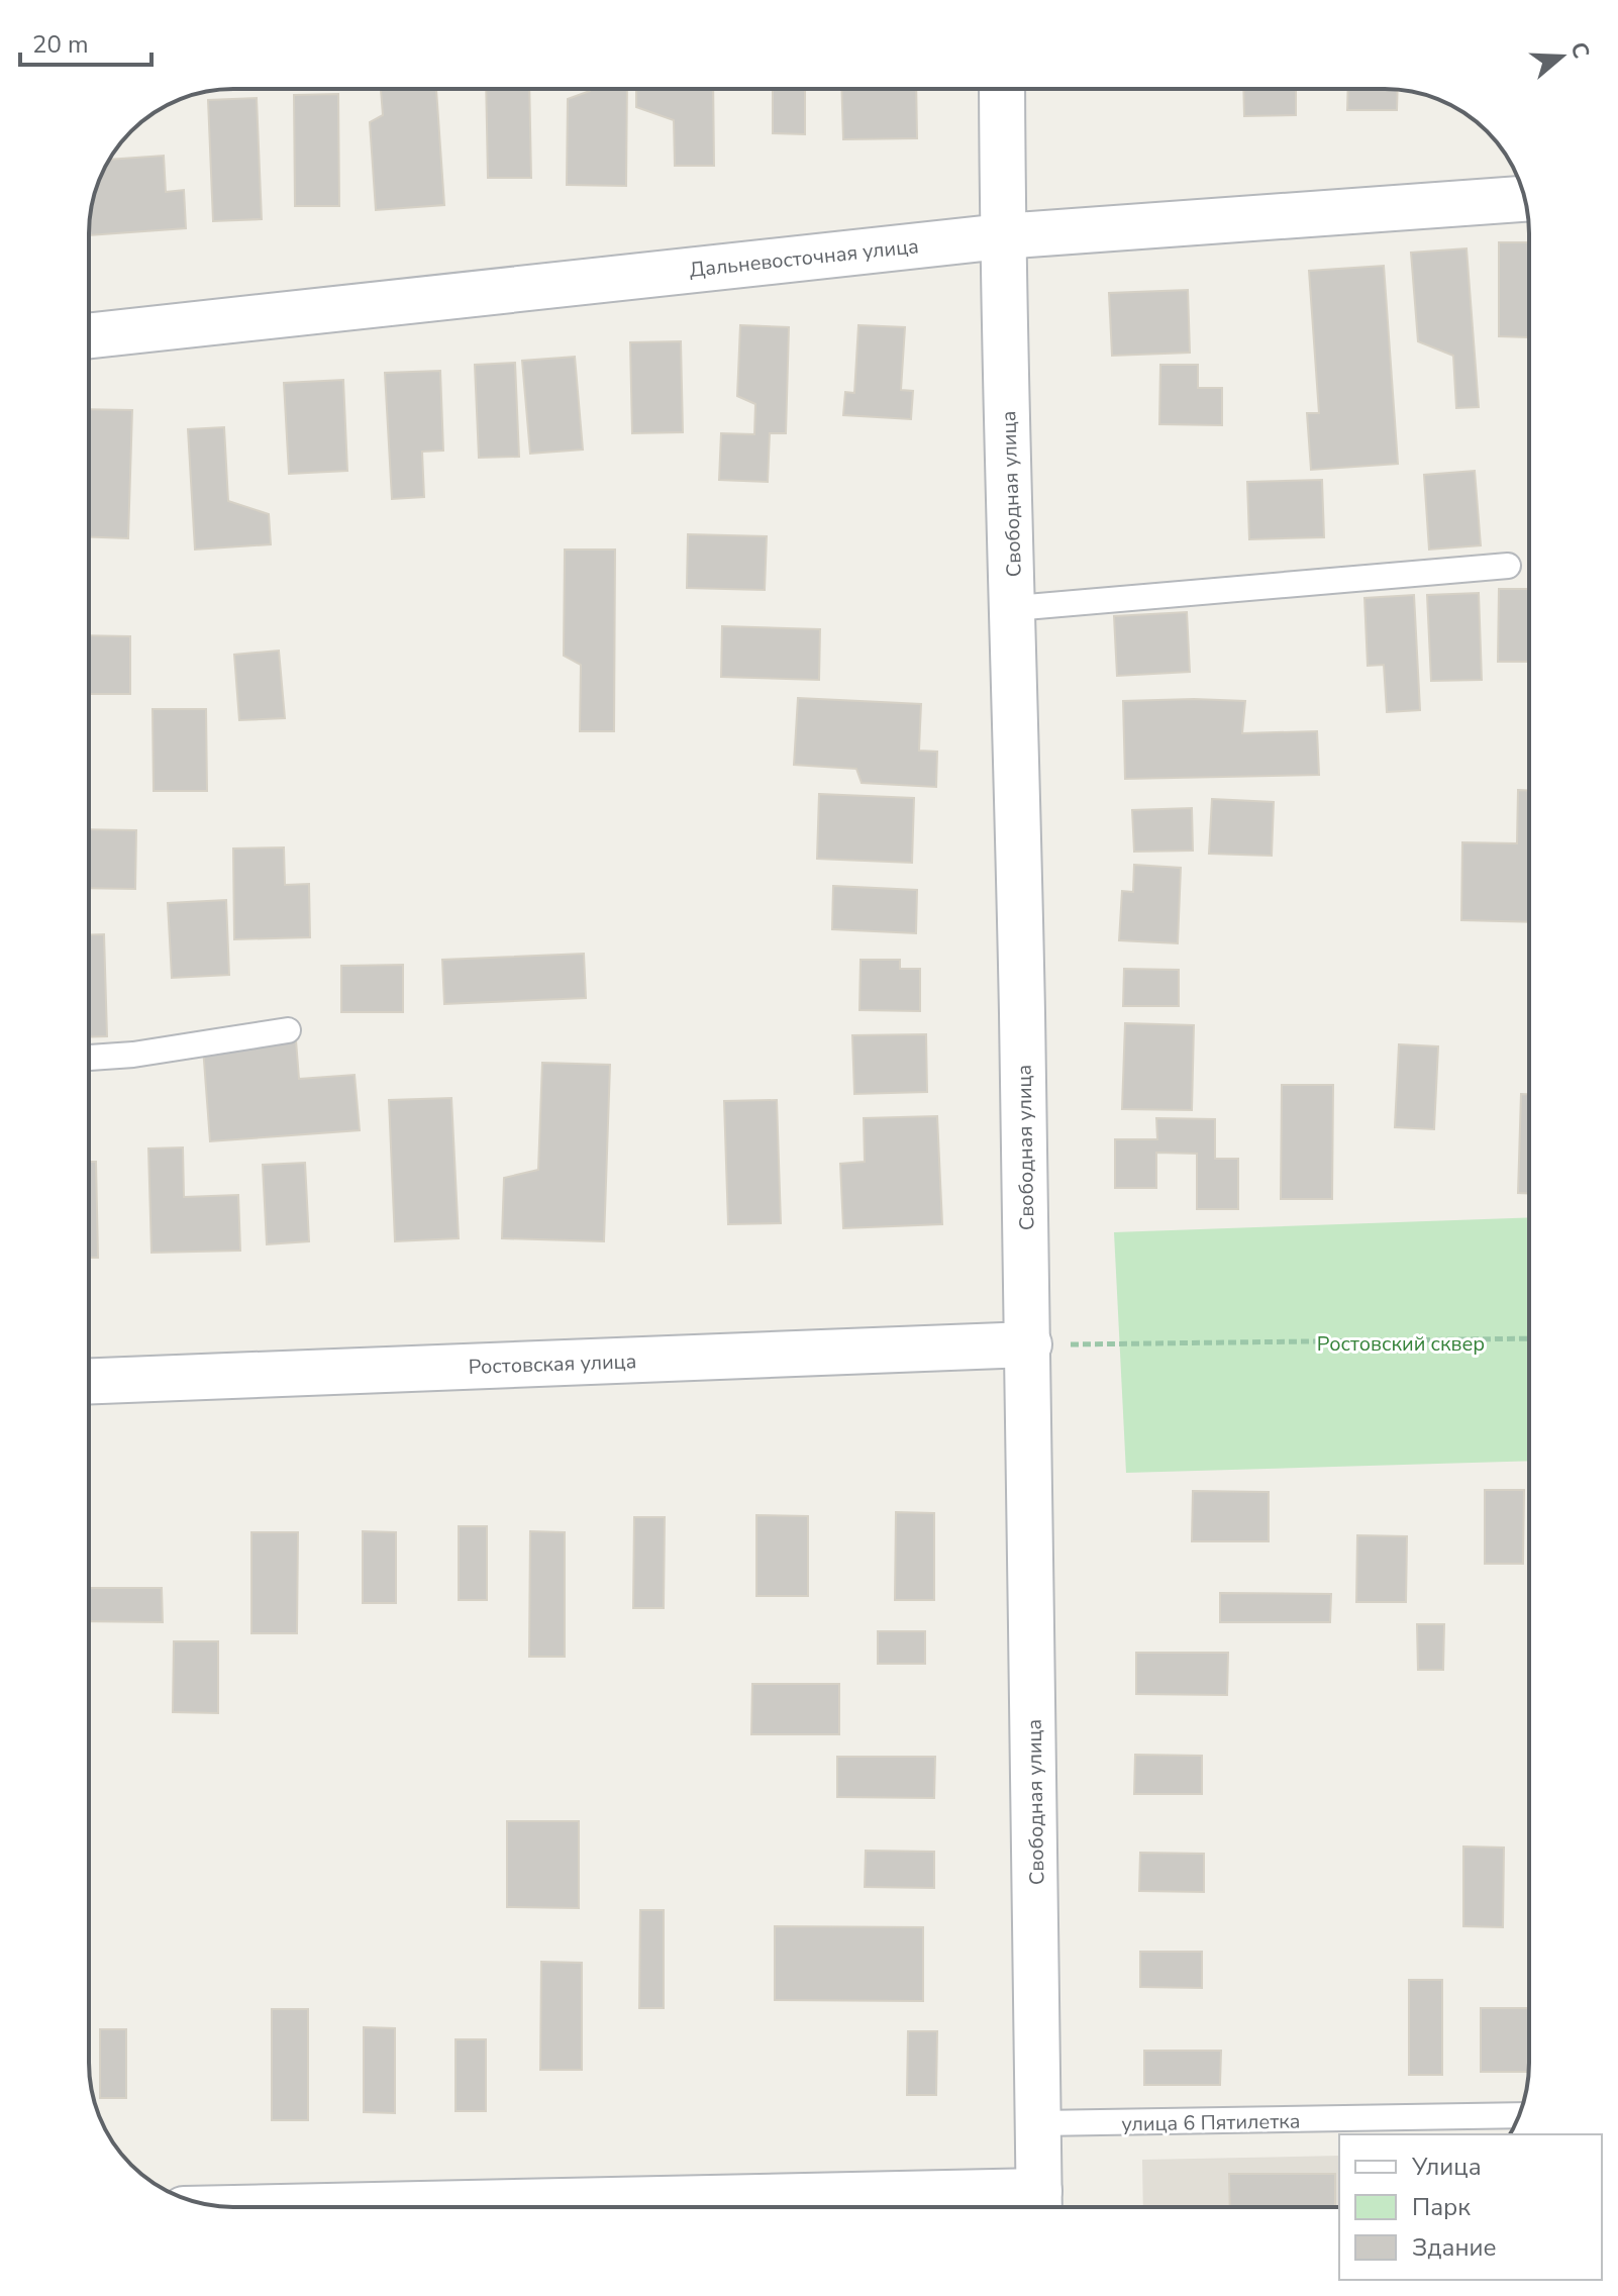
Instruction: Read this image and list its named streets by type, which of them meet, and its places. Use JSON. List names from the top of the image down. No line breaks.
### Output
{"streets":{"street":["Дальневосточная улица","Свободная улица","Ростовская улица"],"lane":["улица 6 Пятилетка"]},"crossings":[["Дальневосточная улица","Свободная улица"],["Свободная улица","Ростовская улица"],["Свободная улица","улица 6 Пятилетка"]],"parks":["Ростовский сквер"],"legend":["Улица","Парк","Здание"],"scale_bar":"20 m","north":"right"}
